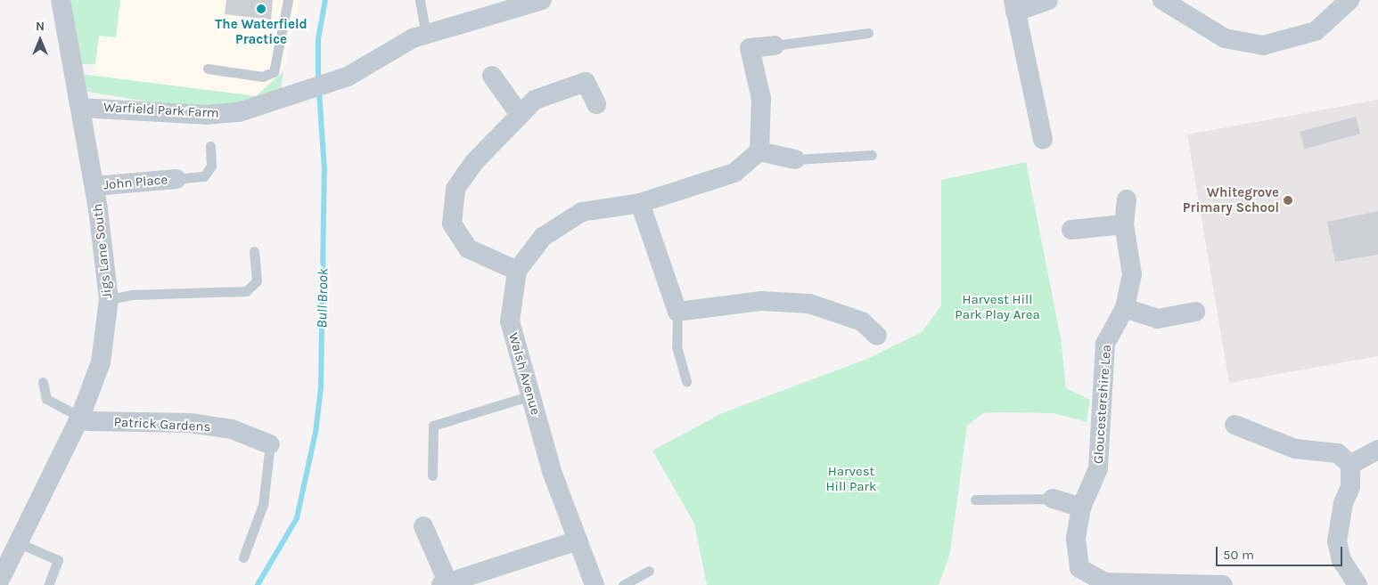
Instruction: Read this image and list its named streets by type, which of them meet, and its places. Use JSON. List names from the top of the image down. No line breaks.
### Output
{"streets":{"street":["Warfield Park Farm","John Place","Jigs Lane South","Walsh Avenue","Gloucestershire Lea","Patrick Gardens"]},"crossings":[["Warfield Park Farm","Jigs Lane South"],["John Place","Jigs Lane South"],["Jigs Lane South","Patrick Gardens"]],"water":["Bull Brook"],"parks":["Harvest Hill Park Play Area","Harvest Hill Park"],"places":["The Waterfield Practice","Whitegrove Primary School"],"scale_bar":"50 m","north":"top"}
